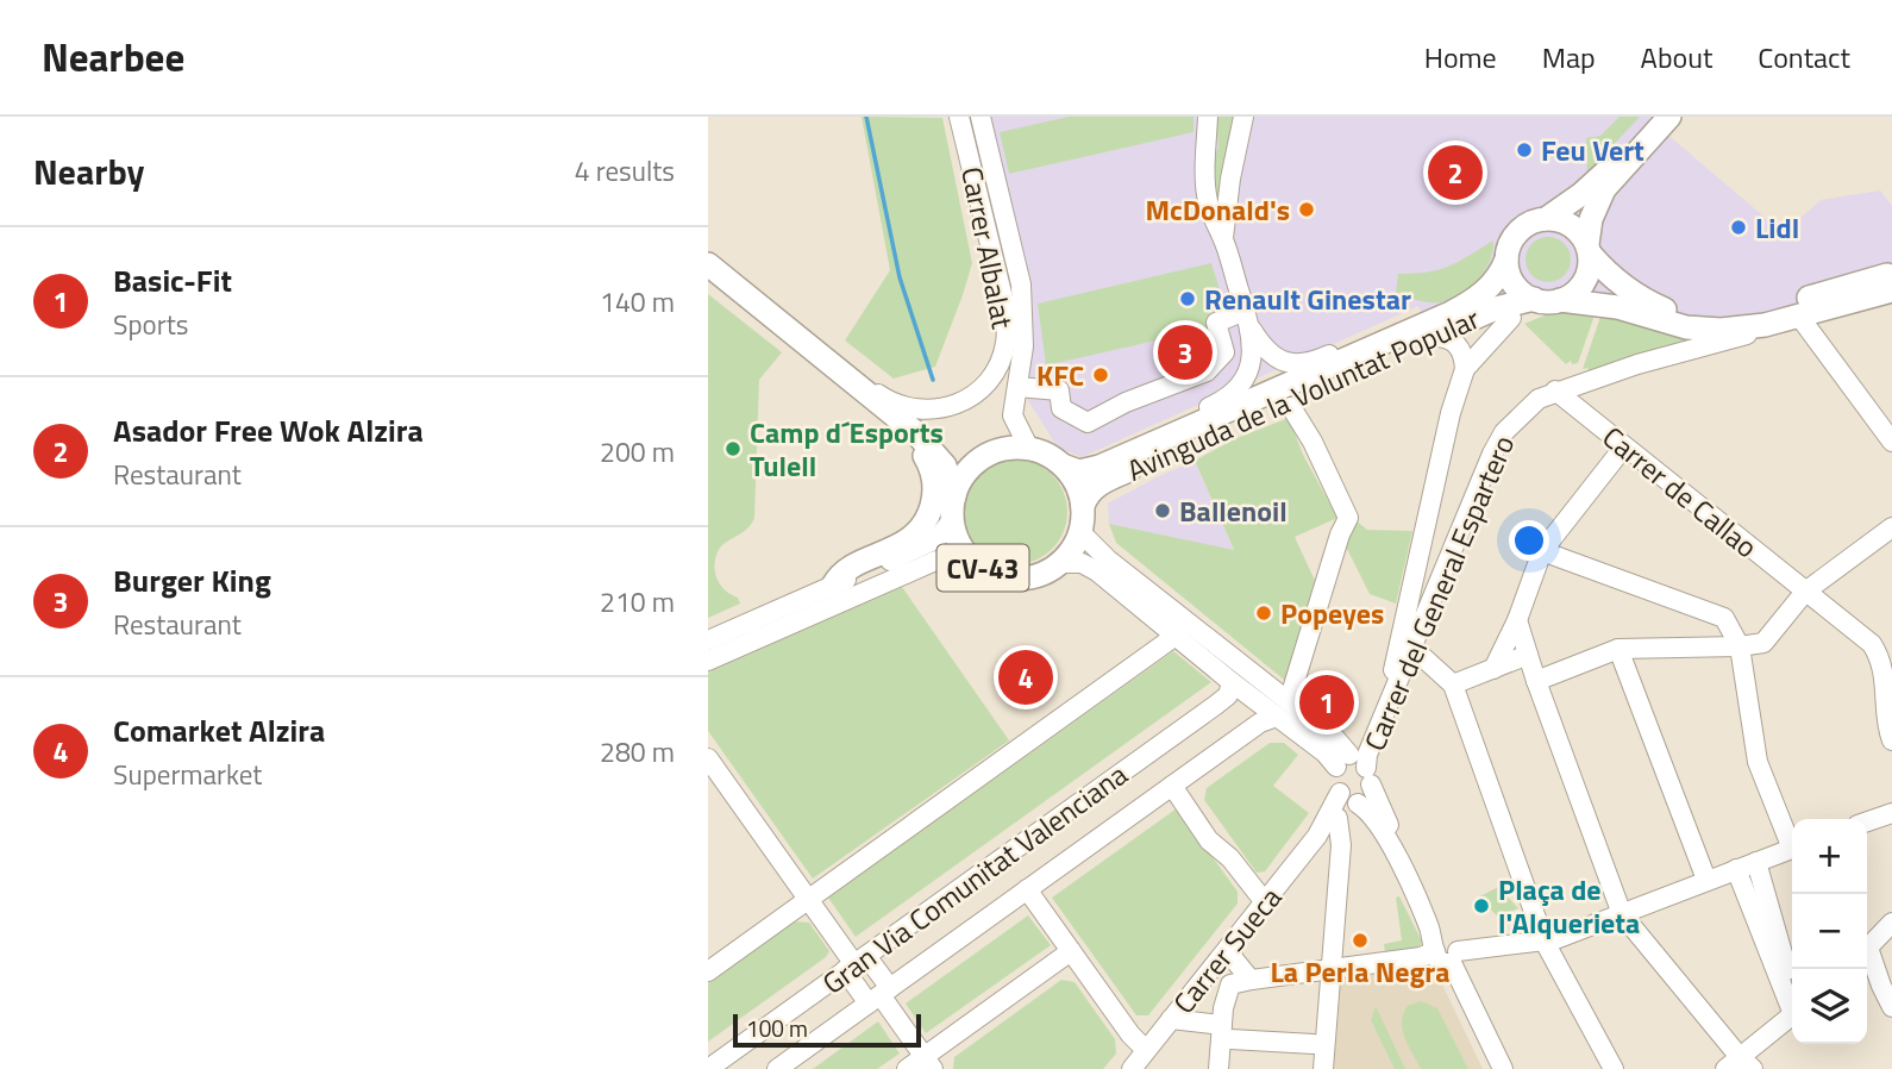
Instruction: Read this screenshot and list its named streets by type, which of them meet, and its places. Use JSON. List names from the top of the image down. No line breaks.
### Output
{"streets":{"main road":["Avinguda de la Voluntat Popular","CV-43"],"street":["Carrer Albalat","Carrer de Callao","Carrer del General Espartero","Gran Via Comunitat Valenciana","Carrer Sueca"]},"crossings":[["Carrer Albalat","Avinguda de la Voluntat Popular"],["Carrer Albalat","CV-43"],["Avinguda de la Voluntat Popular","CV-43"],["Carrer de Callao","Carrer del General Espartero"]],"places":["Feu Vert","McDonald's","Lidl","Renault Ginestar","KFC","Camp d´Esports Tulell","Ballenoil","Popeyes","Plaça de l'Alquerieta","La Perla Negra"],"scale_bar":"100 m","page":{"header":"Nearbee","nav":["Home","Map","About","Contact"],"heading":["Nearby","4 results"],"pins":["2","3","4","1"],"list":[{"mark":"1","name":"Basic-Fit","note":"Sports","value":"140 m"},{"mark":"2","name":"Asador Free Wok Alzira","note":"Restaurant","value":"200 m"},{"mark":"3","name":"Burger King","note":"Restaurant","value":"210 m"},{"mark":"4","name":"Comarket Alzira","note":"Supermarket","value":"280 m"}],"map_buttons":["+","−"],"scale":"100 m"}}
